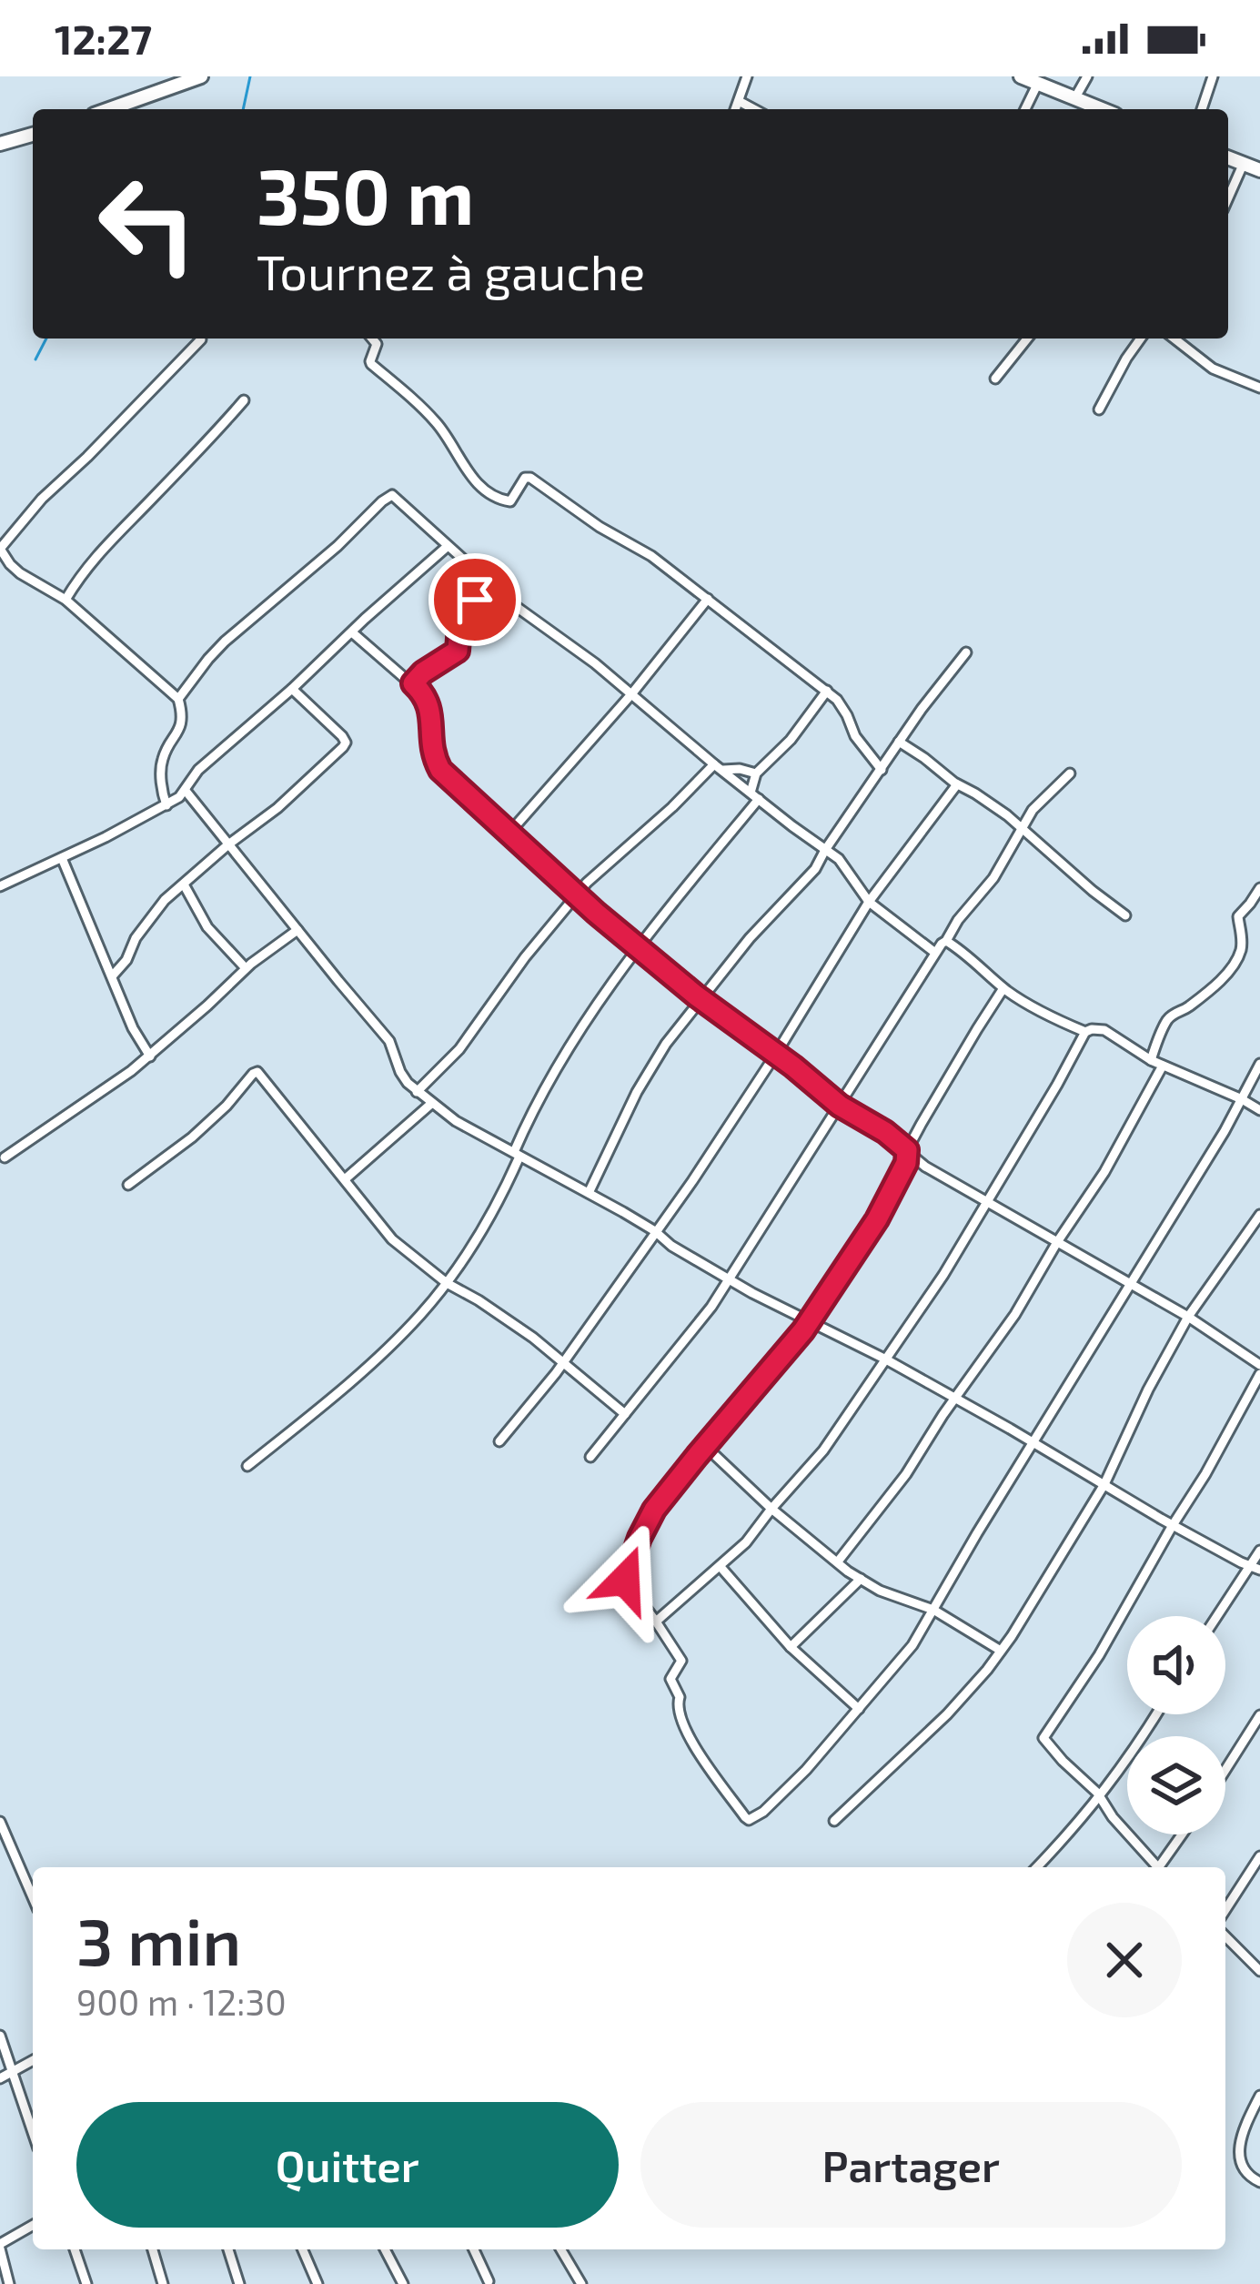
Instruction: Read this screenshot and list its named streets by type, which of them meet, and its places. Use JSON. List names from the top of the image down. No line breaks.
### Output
{"page":{"status":"12:27","turn":["350 m","Tournez à gauche"],"heading":["3 min","900 m · 12:30"],"buttons":["Quitter","Partager"]}}
